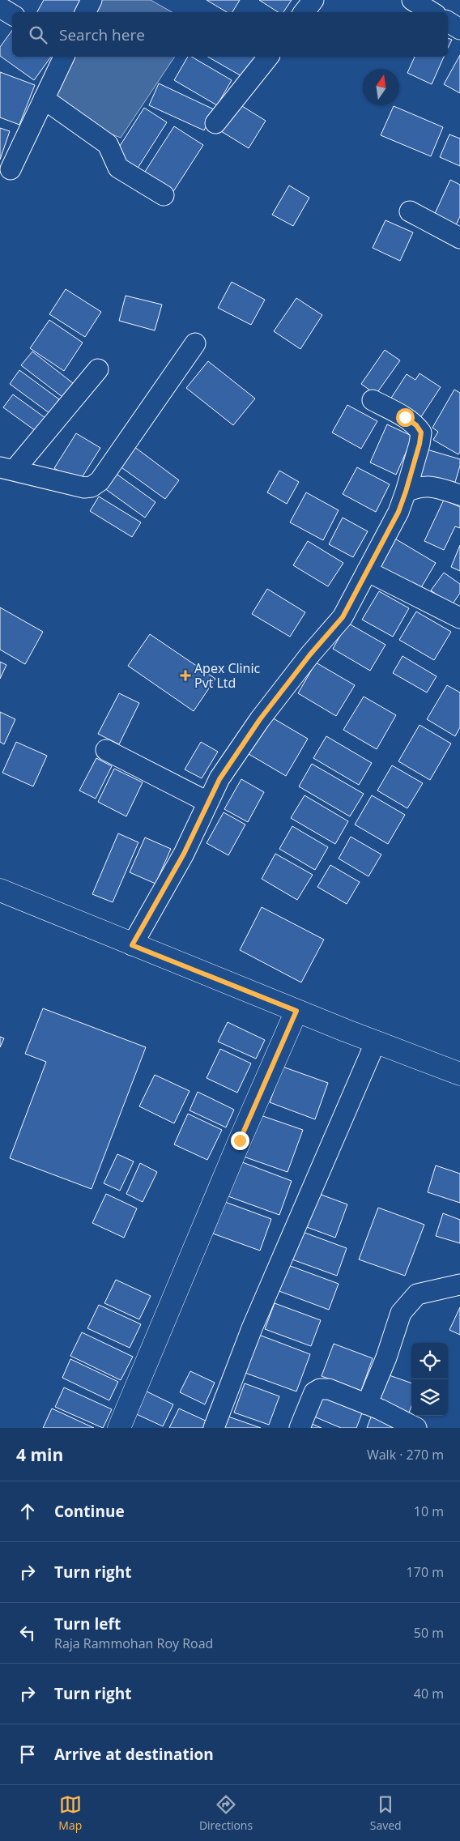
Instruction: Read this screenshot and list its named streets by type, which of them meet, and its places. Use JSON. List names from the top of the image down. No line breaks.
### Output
{"places":{"health":["Apex Clinic Pvt Ltd"]},"north":"top","page":{"search":"Search here","heading":["4 min","Walk · 270 m"],"list":[["Continue","10 m"],["Turn right","170 m"],["Turn left","Raja Rammohan Roy Road","50 m"],["Turn right","40 m"],"Arrive at destination"],"nav":["Map","Directions","Saved"]}}
